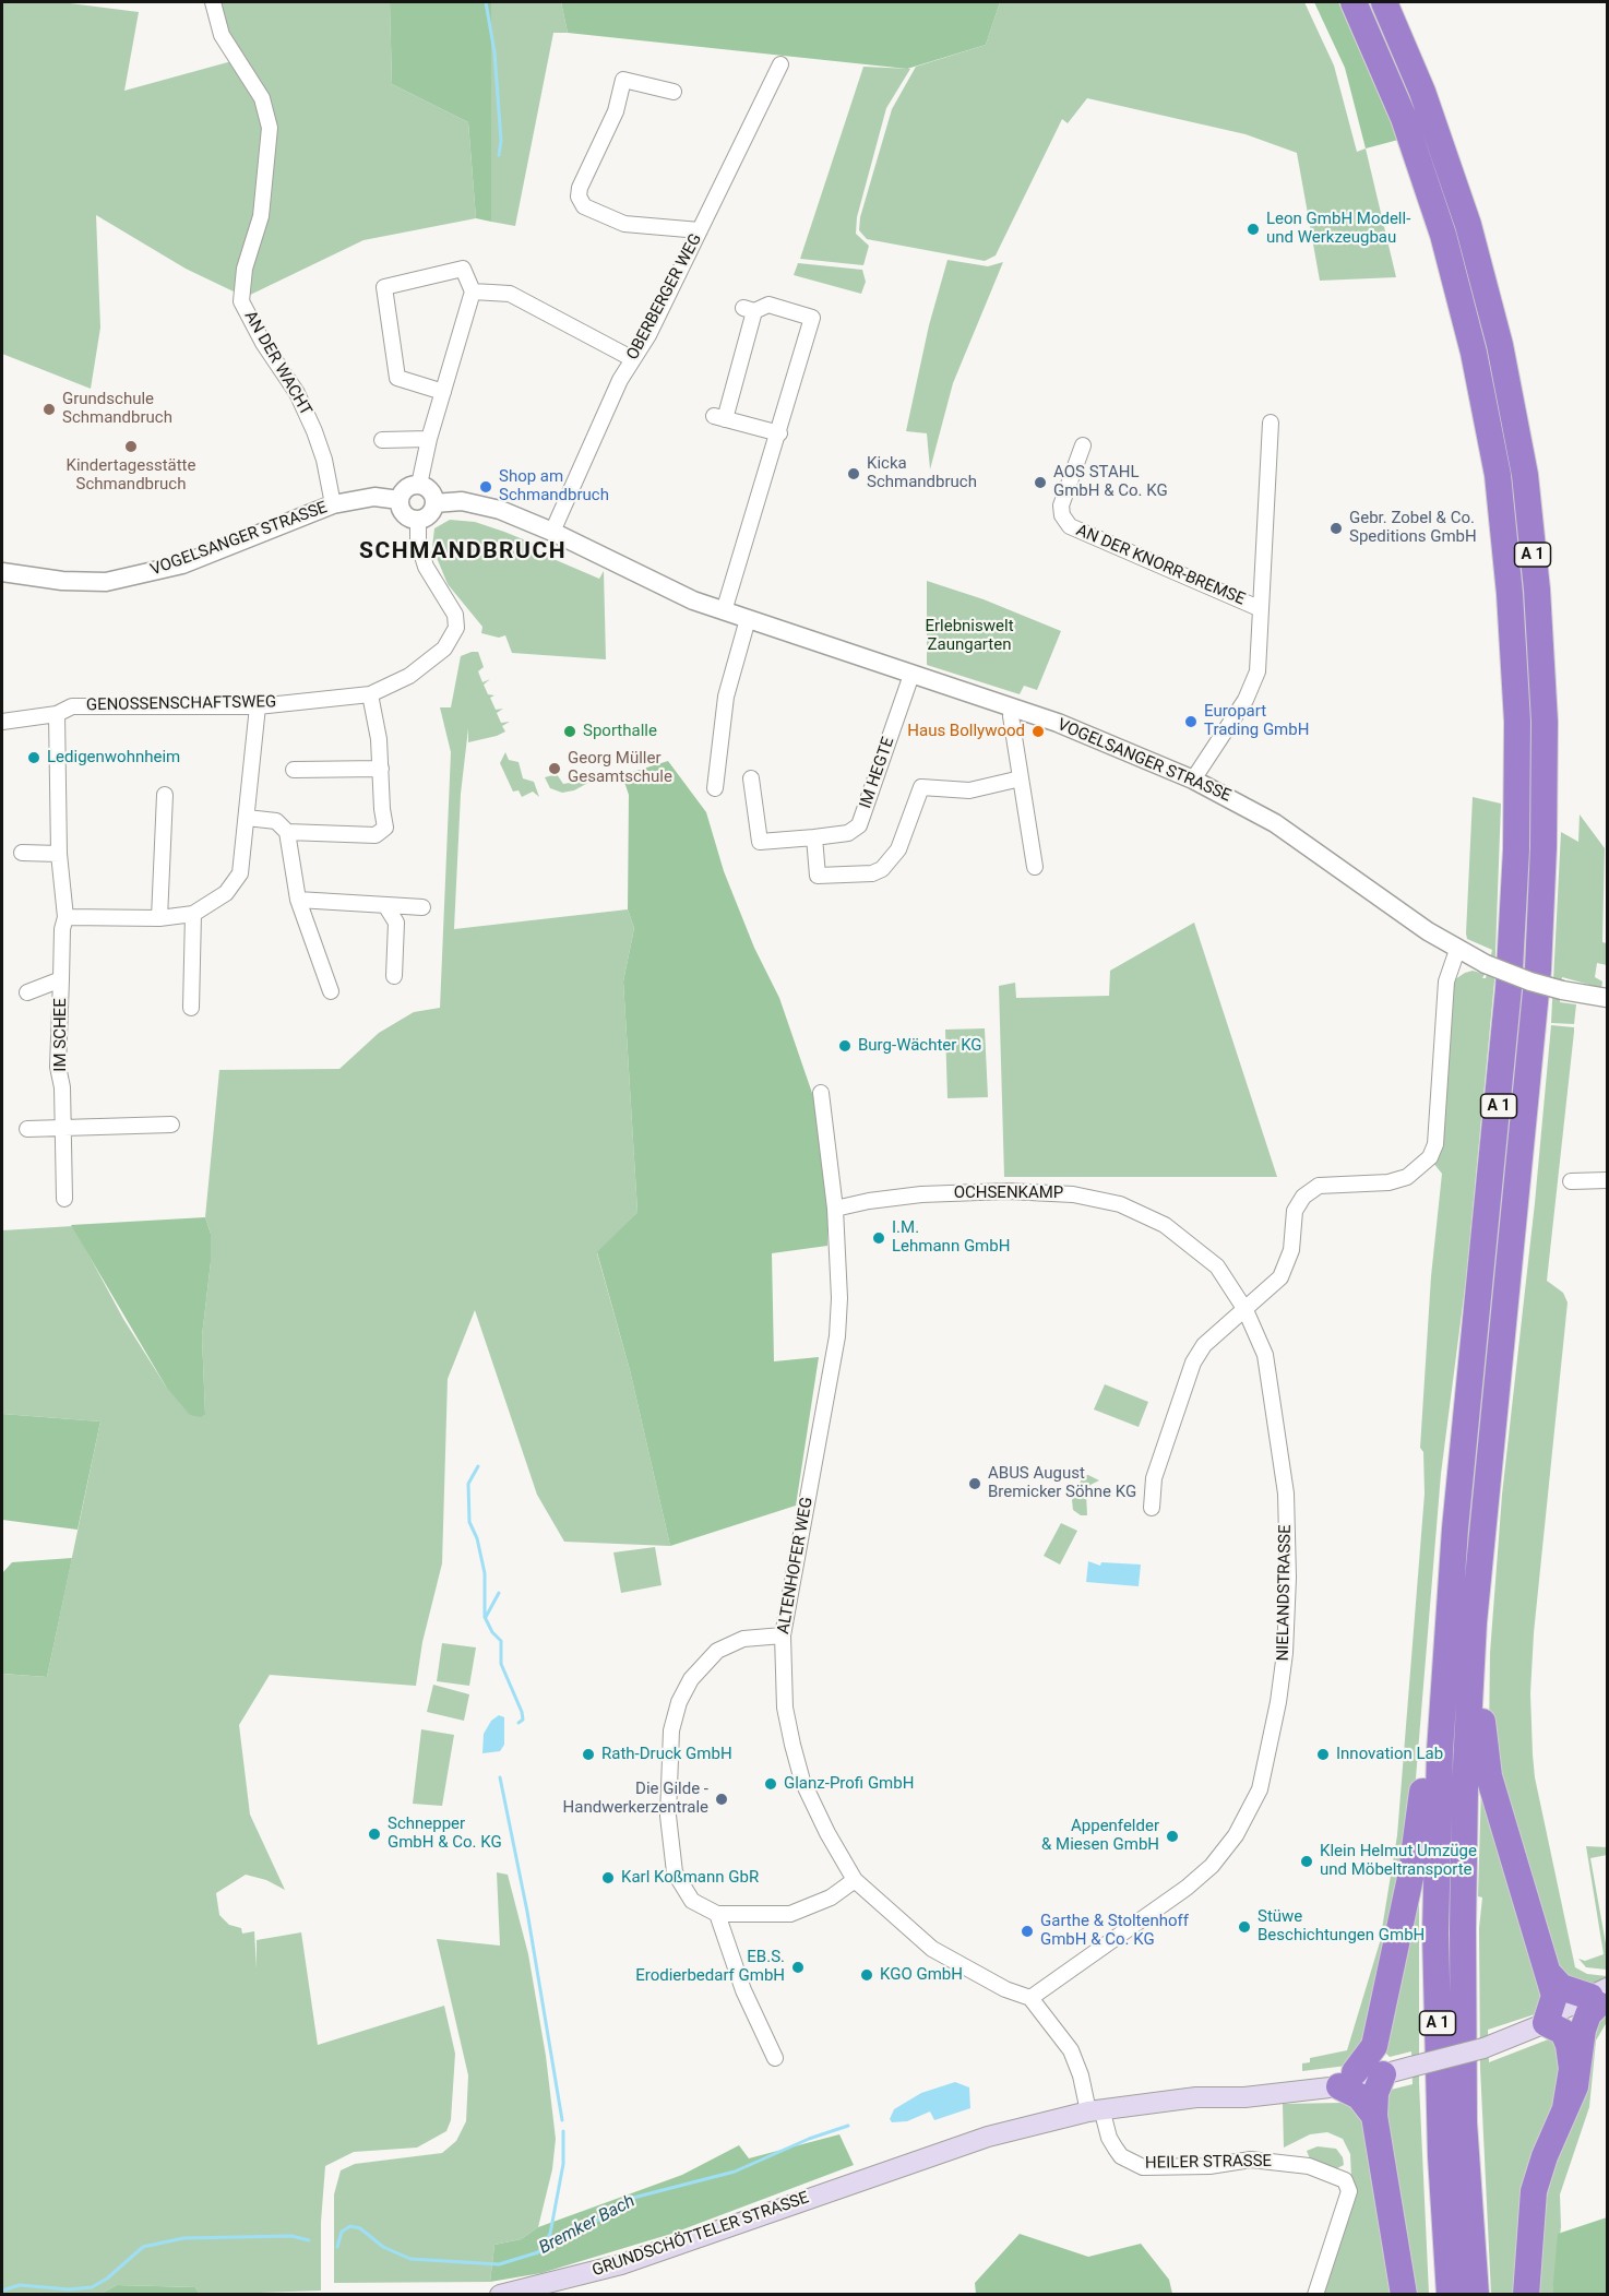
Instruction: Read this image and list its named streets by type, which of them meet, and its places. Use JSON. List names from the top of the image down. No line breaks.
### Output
{"streets":{"highway":["A 1"],"main road":["GRUNDSCHÖTTELER STRASSE"],"street":["OBERBERGER WEG","AN DER WACHT","VOGELSANGER STRASSE","AN DER KNORR-BREMSE","GENOSSENSCHAFTSWEG","IM HEGTE","IM SCHEE","OCHSENKAMP","ALTENHOFER WEG","NIELANDSTRASSE","HEILER STRASSE"]},"crossings":[["OBERBERGER WEG","VOGELSANGER STRASSE"],["AN DER WACHT","VOGELSANGER STRASSE"],["VOGELSANGER STRASSE","AN DER KNORR-BREMSE"],["VOGELSANGER STRASSE","GENOSSENSCHAFTSWEG"],["VOGELSANGER STRASSE","IM HEGTE"],["GENOSSENSCHAFTSWEG","IM SCHEE"],["OCHSENKAMP","ALTENHOFER WEG"],["OCHSENKAMP","NIELANDSTRASSE"],["ALTENHOFER WEG","NIELANDSTRASSE"],["HEILER STRASSE","GRUNDSCHÖTTELER STRASSE"]],"districts":["SCHMANDBRUCH"],"water":["Bremker Bach"],"parks":["Erlebniswelt Zaungarten"],"places":["Leon GmbH Modell- und Werkzeugbau","Grundschule Schmandbruch","Kindertagesstätte Schmandbruch","Kicka Schmandbruch","AOS STAHL GmbH & Co. KG","Shop am Schmandbruch","Gebr. Zobel & Co. Speditions GmbH","Europart Trading GmbH","Sporthalle","Haus Bollywood","Ledigenwohnheim","Georg Müller Gesamtschule","Burg-Wächter KG","I.M. Lehmann GmbH","ABUS August Bremicker Söhne KG","Rath-Druck GmbH","Innovation Lab","Glanz-Profi GmbH","Die Gilde - Handwerkerzentrale","Schnepper GmbH & Co. KG","Appenfelder & Miesen GmbH","Klein Helmut Umzüge und Möbeltransporte","Karl Koßmann GbR","Stüwe Beschichtungen GmbH","Garthe & Stoltenhoff GmbH & Co. KG","EB.S. Erodierbedarf GmbH","KGO GmbH"]}
